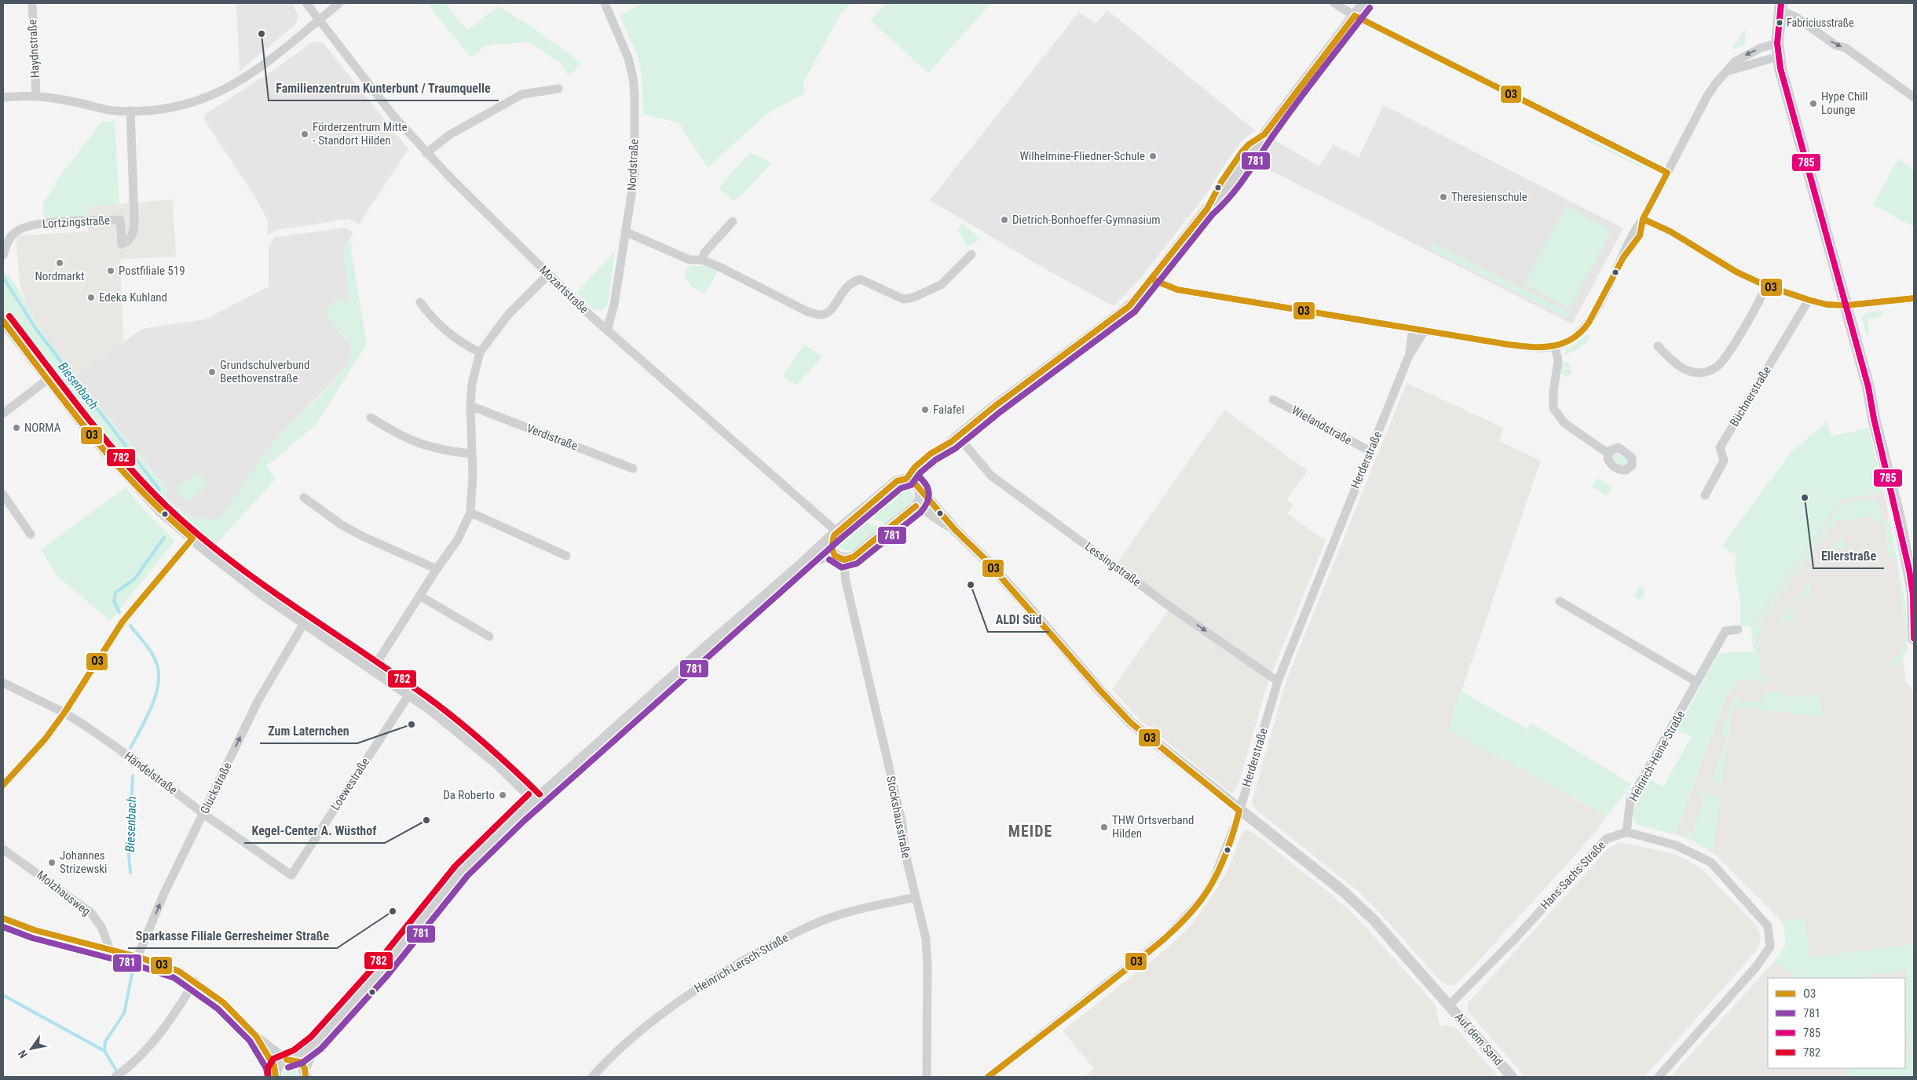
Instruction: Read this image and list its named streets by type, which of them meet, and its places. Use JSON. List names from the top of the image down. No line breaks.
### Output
{"streets":{"street":["Haydnstraße","Nordstraße","Lortzingstraße","Mozartstraße","Büchnerstraße","Wielandstraße","Verdistraße","Herderstraße","Lessingstraße","Heinrich-Heine-Straße","Händelstraße","Loewestraße","Gluckstraße","Stockshausstraße","Hans-Sachs-Straße","Molzhausweg","Heinrich-Lersch-Straße","Auf dem Sand"]},"crossings":[["Nordstraße","Mozartstraße"],["Wielandstraße","Herderstraße"],["Herderstraße","Lessingstraße"],["Herderstraße","Auf dem Sand"],["Heinrich-Heine-Straße","Hans-Sachs-Straße"],["Händelstraße","Loewestraße"],["Händelstraße","Gluckstraße"],["Stockshausstraße","Heinrich-Lersch-Straße"],["Hans-Sachs-Straße","Auf dem Sand"]],"one_way":["Lessingstraße","Gluckstraße"],"districts":["MEIDE"],"water":["Biesenbach"],"places":["Fabriciusstraße","Familienzentrum Kunterbunt / Traumquelle","Hype Chill Lounge","Förderzentrum Mitte - Standort Hilden","Wilhelmine-Fliedner-Schule","Theresienschule","Dietrich-Bonhoeffer-Gymnasium","Nordmarkt","Postfiliale 519","Edeka Kuhland","Grundschulverbund Beethovenstraße","Falafel","NORMA","Ellerstraße","ALDI Süd","Zum Laternchen","Da Roberto","Kegel-Center A. Wüsthof","THW Ortsverband Hilden","Johannes Strizewski","Sparkasse Filiale Gerresheimer Straße"],"lines":["transit line 785","transit line 781","transit line O3","transit line 782"],"legend":["O3","781","785","782"],"north":"bottom left"}
